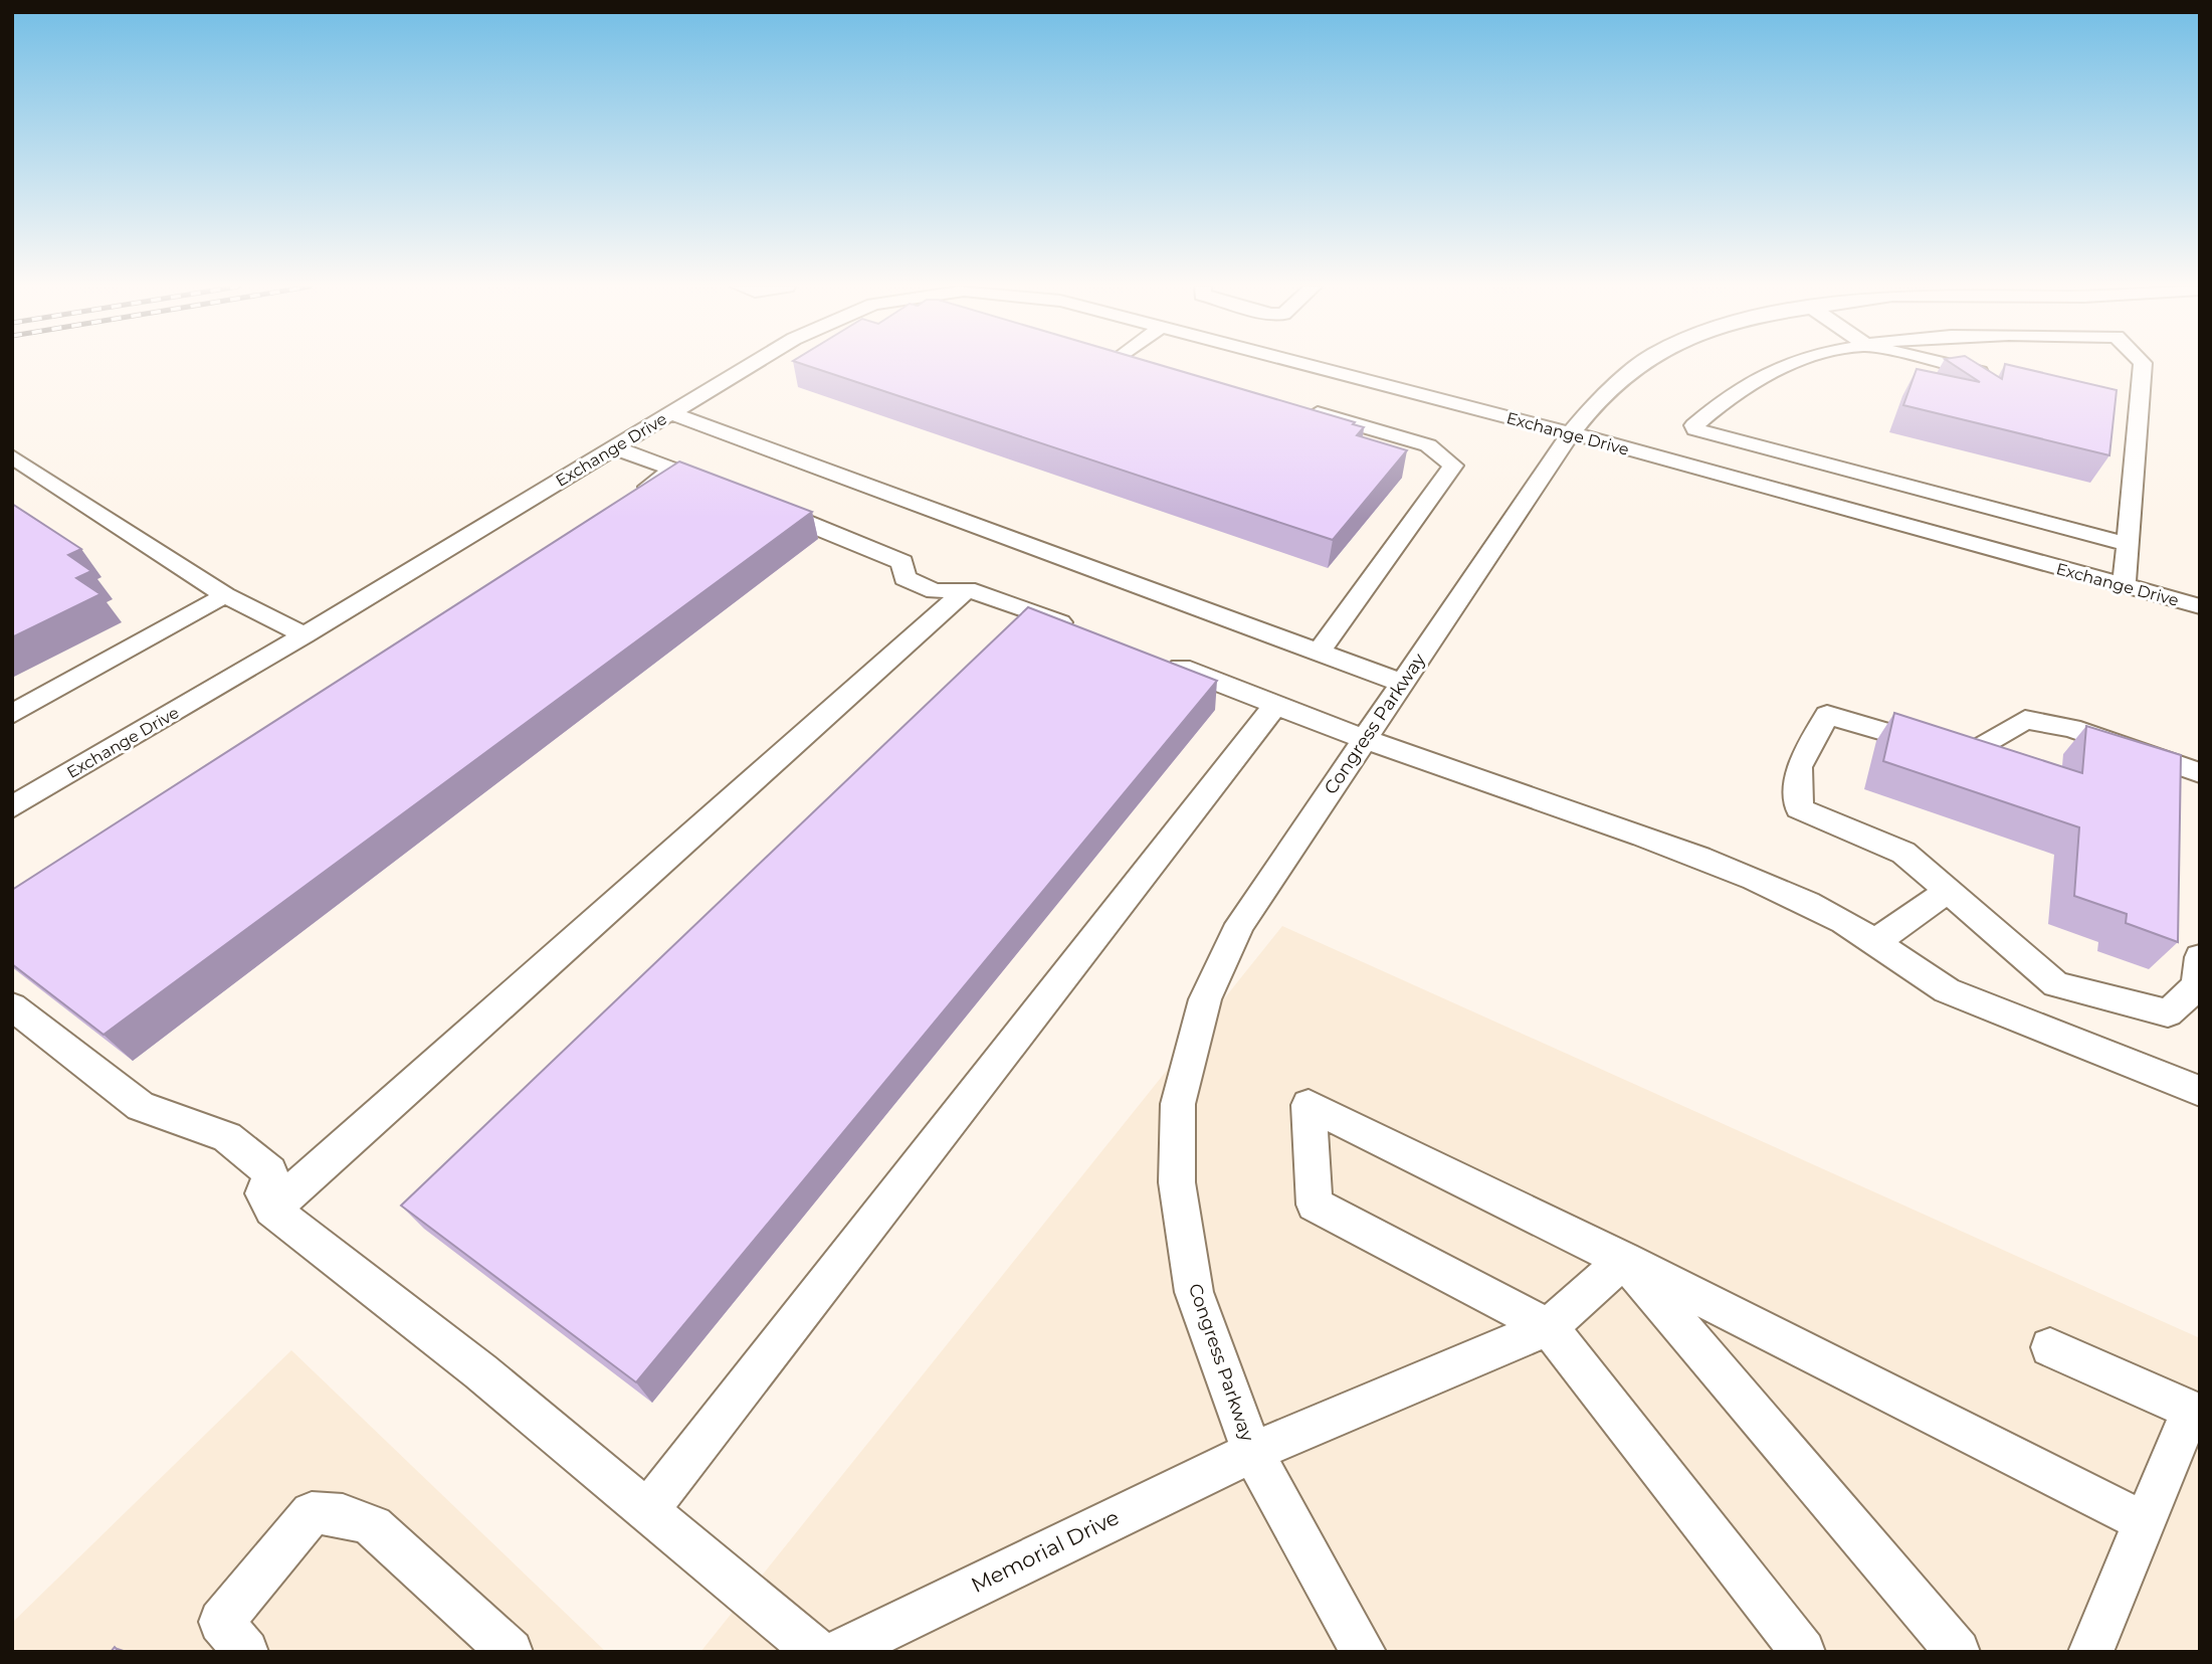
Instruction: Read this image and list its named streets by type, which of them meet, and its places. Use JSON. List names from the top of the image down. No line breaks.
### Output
{"streets":{"street":["Exchange Drive","Congress Parkway","Memorial Drive"]},"crossings":[["Exchange Drive","Congress Parkway"],["Congress Parkway","Memorial Drive"]]}
